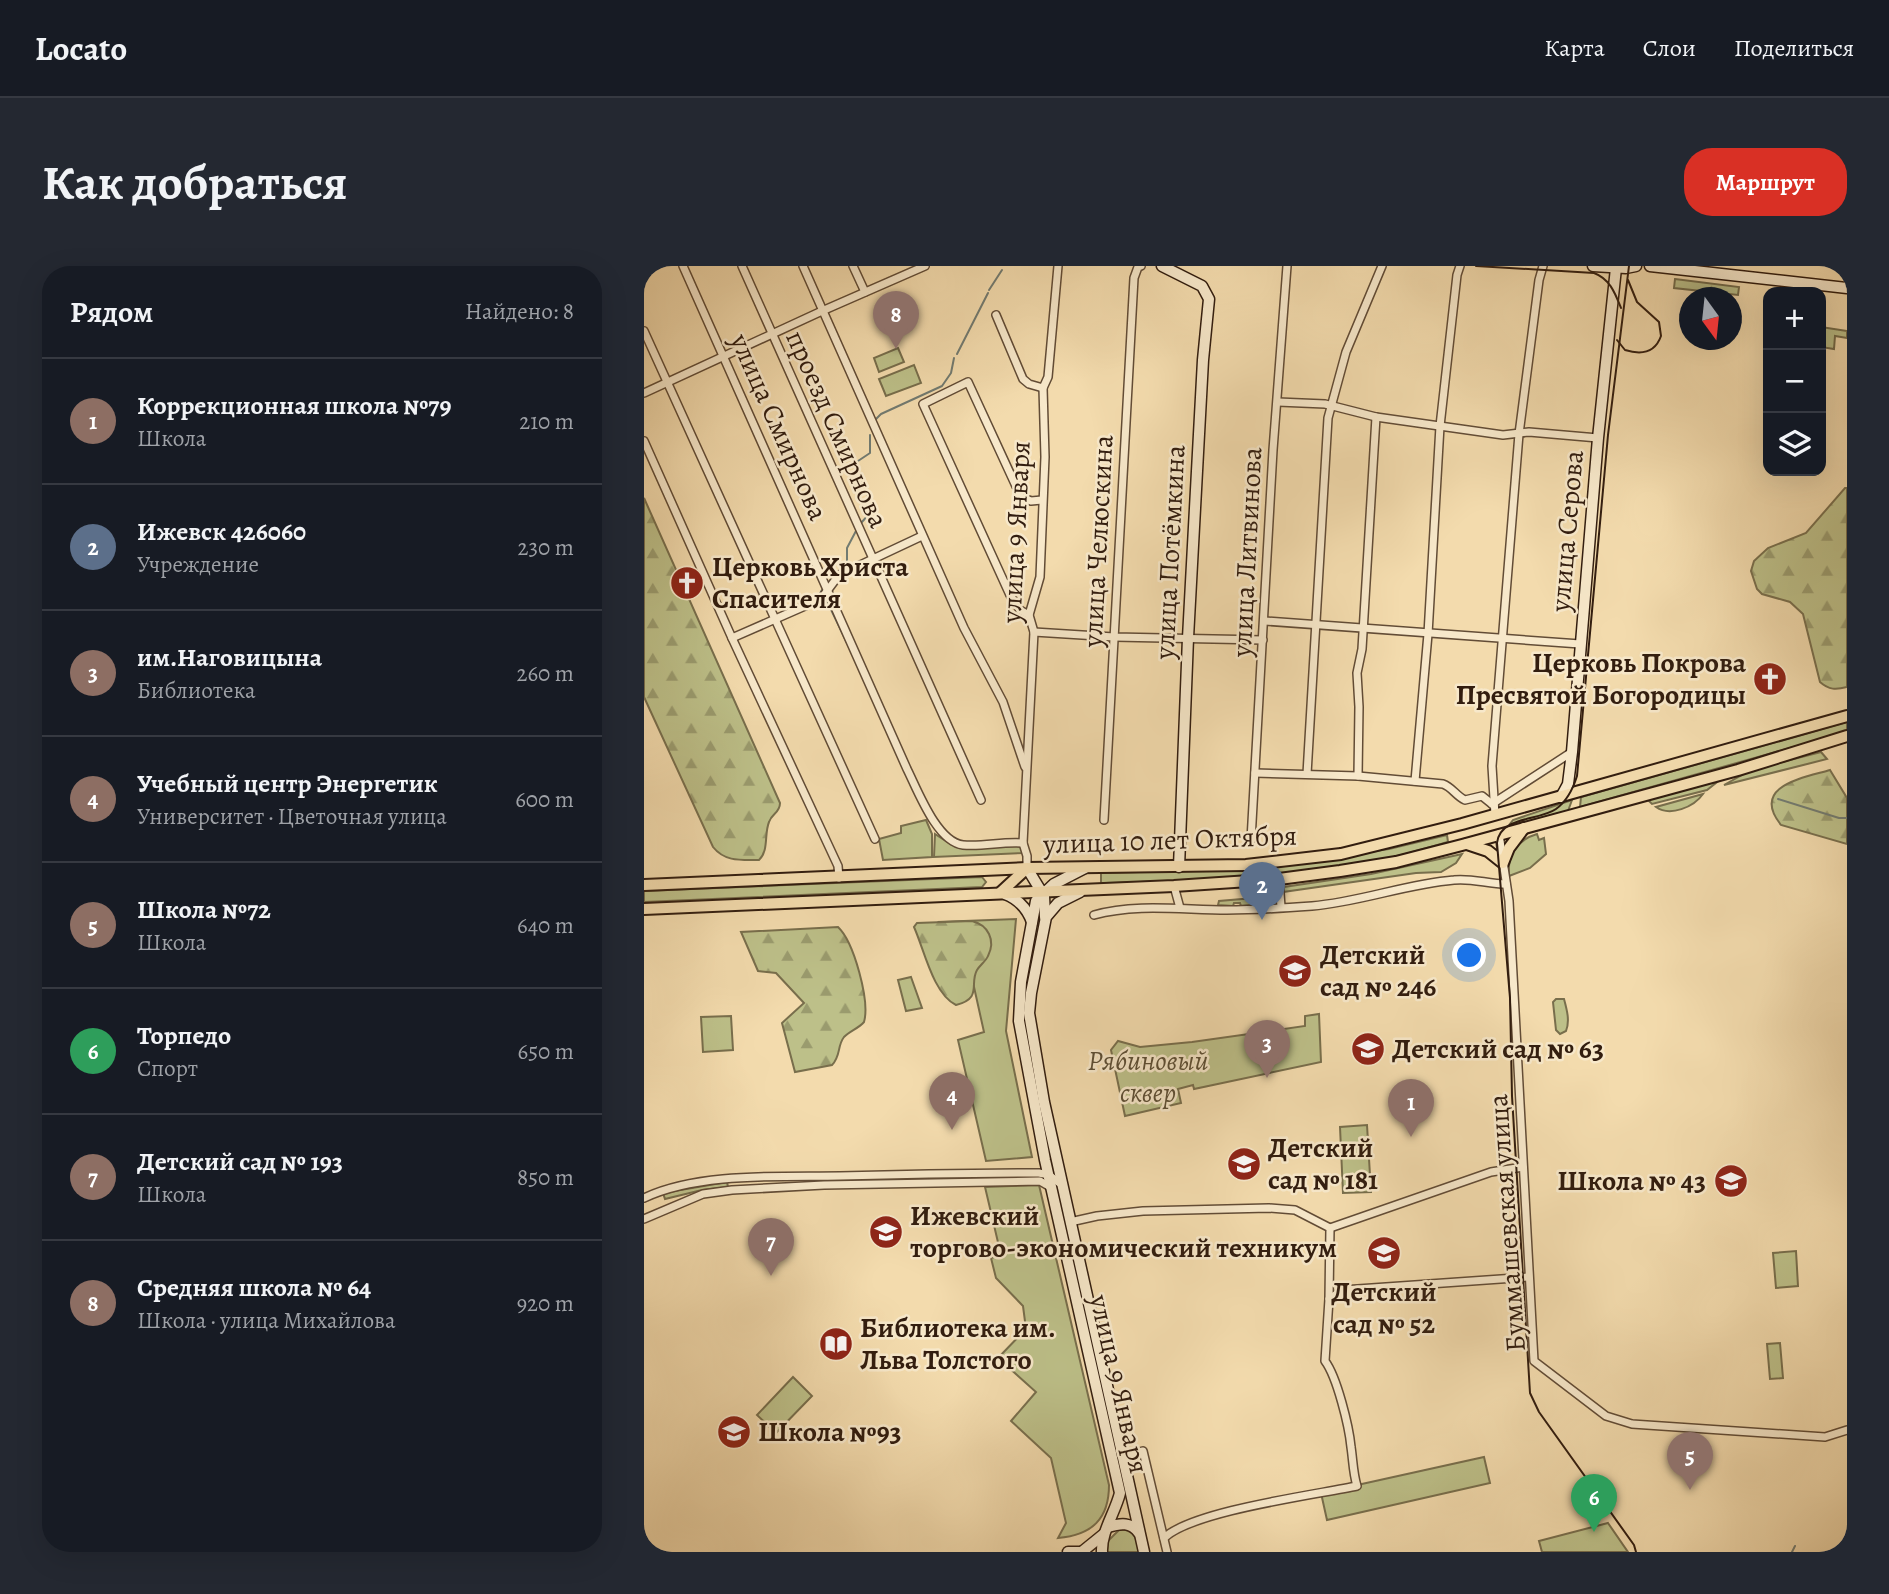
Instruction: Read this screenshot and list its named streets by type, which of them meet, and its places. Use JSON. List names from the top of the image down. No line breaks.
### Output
{"streets":{"main road":["улица Серова","улица 9 Января","улица Потёмкина","улица 10 лет Октября"],"street":["улица Смирнова","проезд Смирнова","улица Челюскина","улица Литвинова","Буммашевская улица"]},"crossings":[["улица Смирнова","улица 9 Января"],["улица Серова","улица 10 лет Октября"],["улица 9 Января","улица 10 лет Октября"],["улица Потёмкина","улица 10 лет Октября"],["улица 10 лет Октября","Буммашевская улица"]],"parks":["Рябиновый сквер"],"places":{"church":["Церковь Христа Спасителя","Церковь Покрова Пресвятой Богородицы"],"school or university":["Детский сад № 246","Детский сад № 63","Детский сад № 181","Школа № 43","Ижевский торгово-экономический техникум","Детский сад № 52","Школа №93"],"library":["Библиотека им. Льва Толстого"]},"north":"bottom","page":{"header":"Locato","nav":["Карта","Слои","Поделиться"],"buttons":"Маршрут","title":"Как добраться","heading":["Рядом","Найдено: 8"],"map_buttons":["+","−"],"pins":["8","2","3","4","1","7","5","6"],"list":[{"mark":"1","name":"Коррекционная школа №79","note":"Школа","value":"210 m"},{"mark":"2","name":"Ижевск 426060","note":"Учреждение","value":"230 m"},{"mark":"3","name":"им.Наговицына","note":"Библиотека","value":"260 m"},{"mark":"4","name":"Учебный центр Энергетик","note":"Университет · Цветочная улица","value":"600 m"},{"mark":"5","name":"Школа №72","note":"Школа","value":"640 m"},{"mark":"6","name":"Торпедо","note":"Спорт","value":"650 m"},{"mark":"7","name":"Детский сад № 193","note":"Школа","value":"850 m"},{"mark":"8","name":"Средняя школа № 64","note":"Школа · улица Михайлова","value":"920 m"}]}}
